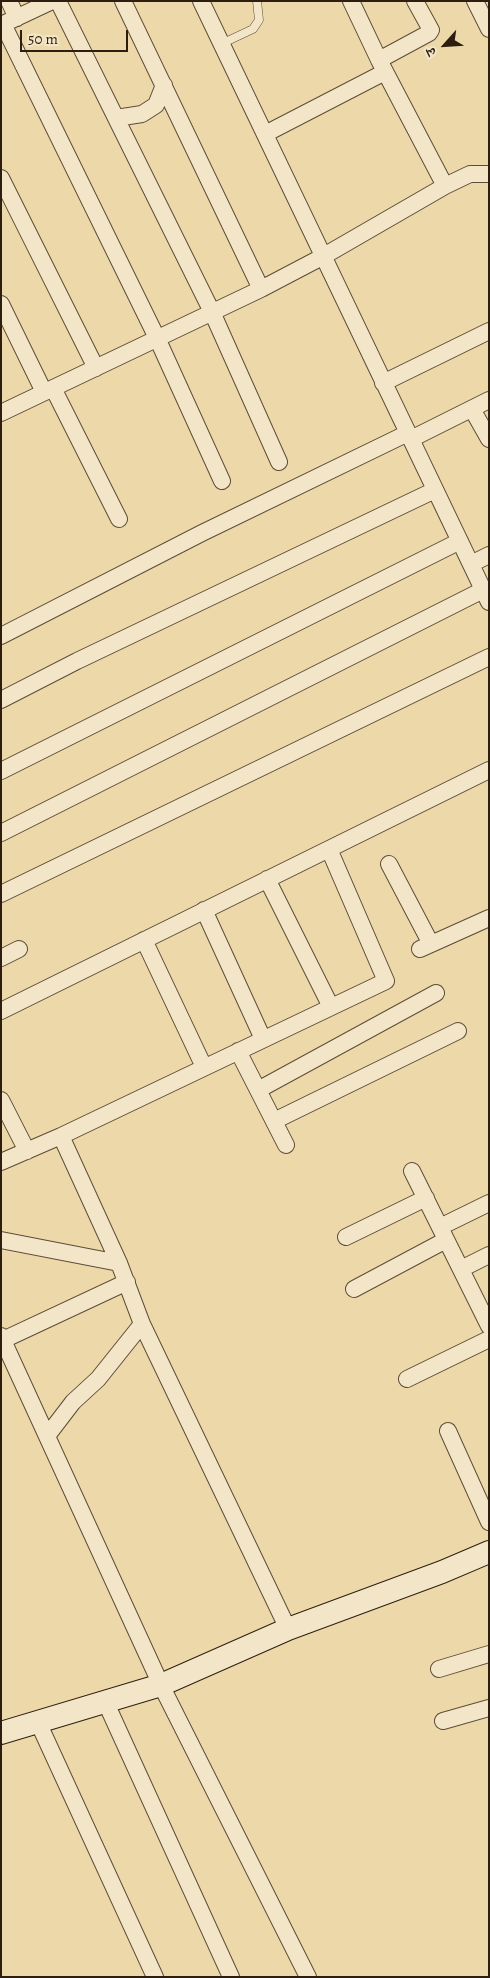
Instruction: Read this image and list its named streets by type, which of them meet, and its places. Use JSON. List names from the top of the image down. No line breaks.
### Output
{"scale_bar":"50 m","north":"bottom left"}
